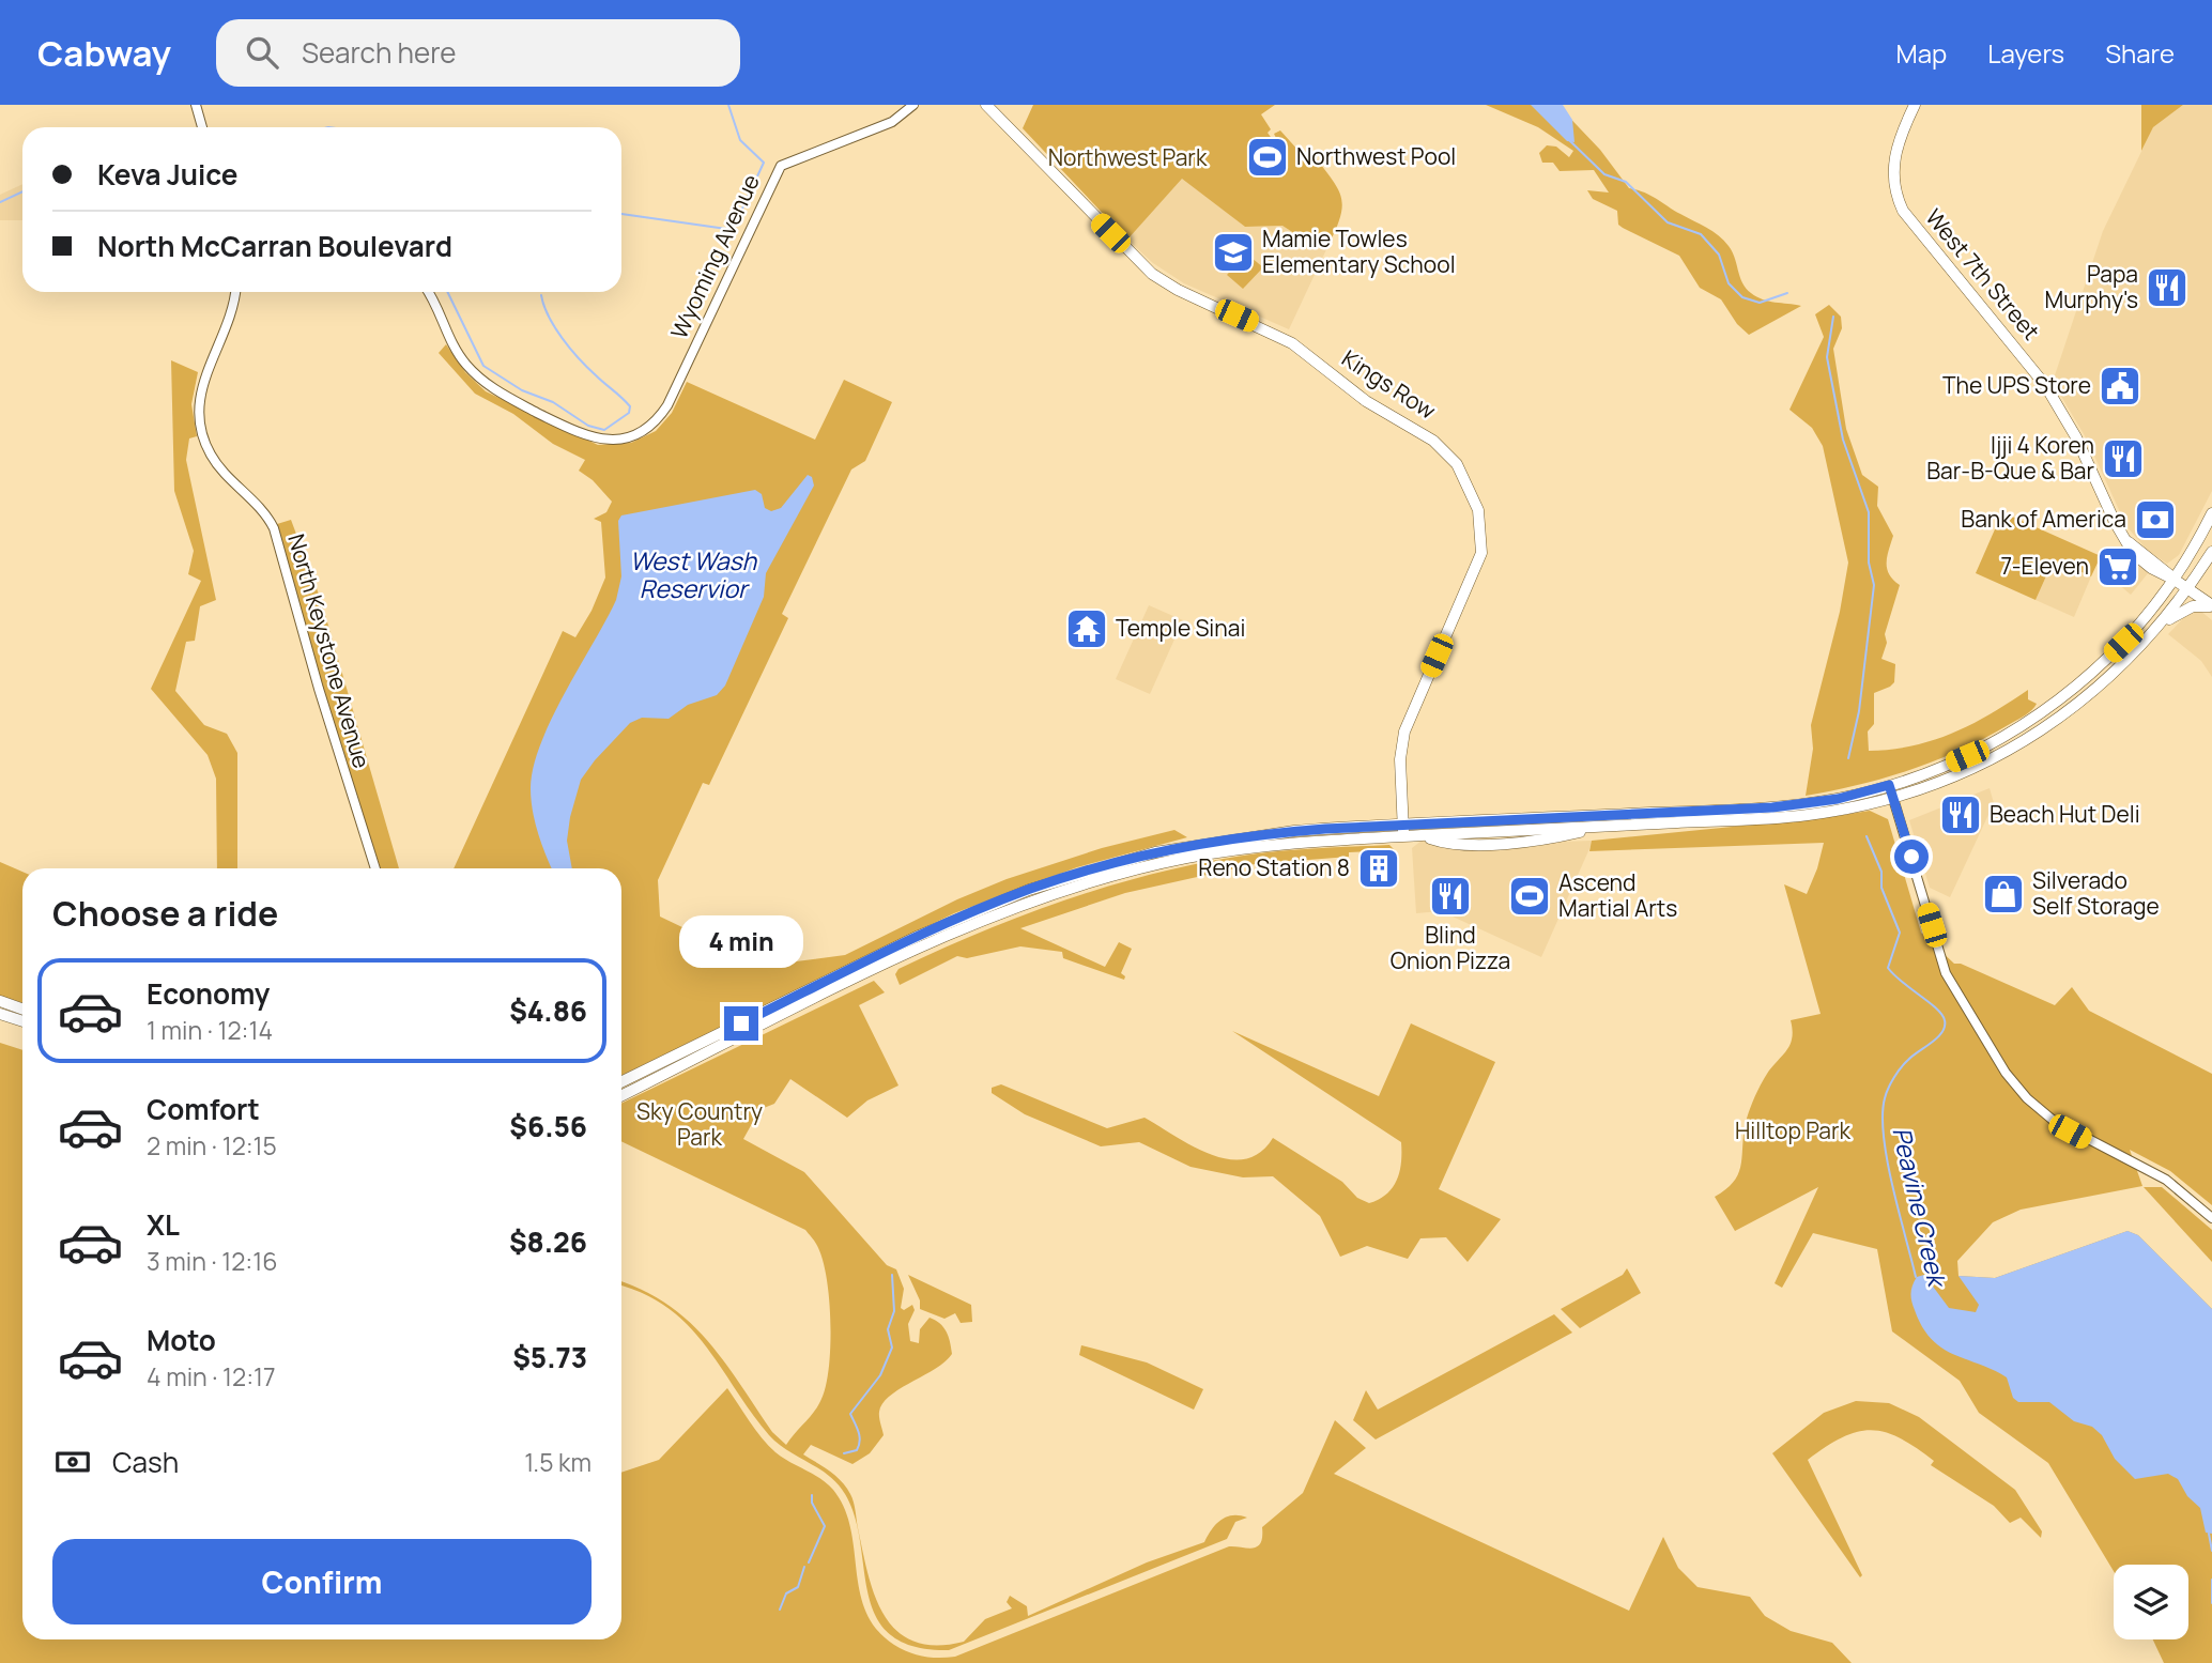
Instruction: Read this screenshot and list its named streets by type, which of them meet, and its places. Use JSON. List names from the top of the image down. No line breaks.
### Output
{"streets":{"main road":["West 7th Street","Kings Row"],"street":["Wyoming Avenue","North Keystone Avenue"]},"water":["West Wash Reservior","Peavine Creek"],"parks":["Northwest Park","Sky Country Park","Hilltop Park"],"places":{"sports":["Northwest Pool","Ascend Martial Arts"],"school or university":["Mamie Towles Elementary School"],"restaurant":["Papa Murphy's","Ijji 4 Koren Bar-B-Que & Bar","Beach Hut Deli","Blind Onion Pizza"],"public building":["The UPS Store"],"bank":["Bank of America"],"supermarket":["7-Eleven"],"temple":["Temple Sinai"],"building":["Reno Station 8"],"shop":["Silverado Self Storage"]},"page":{"header":"Cabway","search":"Search here","nav":["Map","Layers","Share"],"banner":["Keva Juice","North McCarran Boulevard"],"heading":"Choose a ride","bubble":"4 min","list":[{"name":"Economy","note":"1 min · 12:14","value":"$4.86"},{"name":"Comfort","note":"2 min · 12:15","value":"$6.56"},{"name":"XL","note":"3 min · 12:16","value":"$8.26"},{"name":"Moto","note":"4 min · 12:17","value":"$5.73"}],"pay":["Cash","1.5 km"],"buttons":"Confirm"}}
